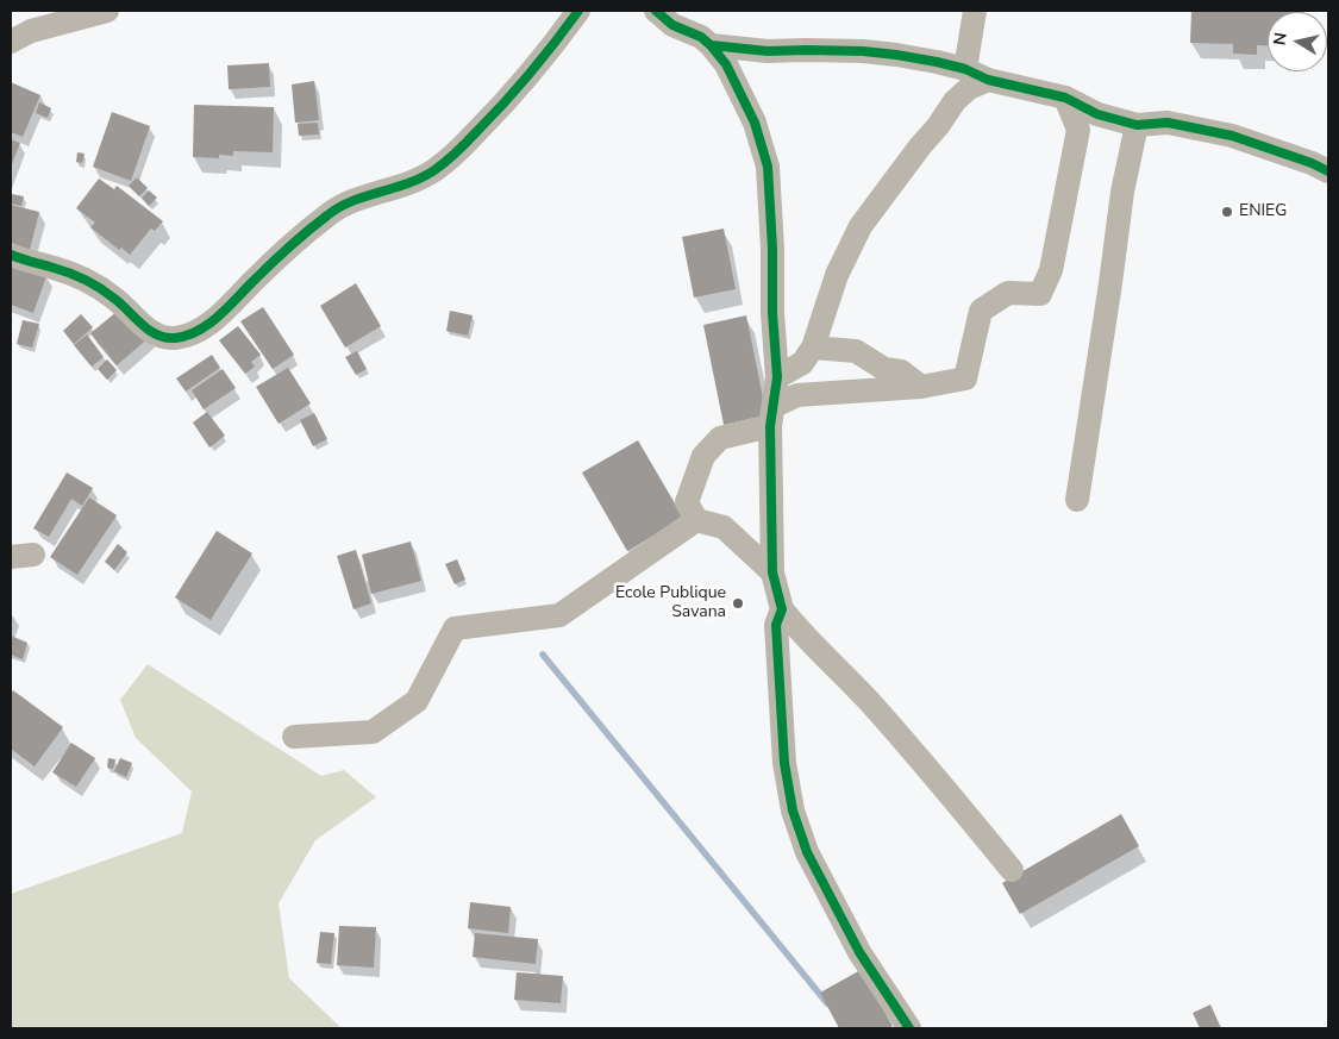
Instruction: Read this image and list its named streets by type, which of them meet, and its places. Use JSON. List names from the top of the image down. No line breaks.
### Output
{"places":["ENIEG","Ecole Publique Savana"],"north":"left"}
